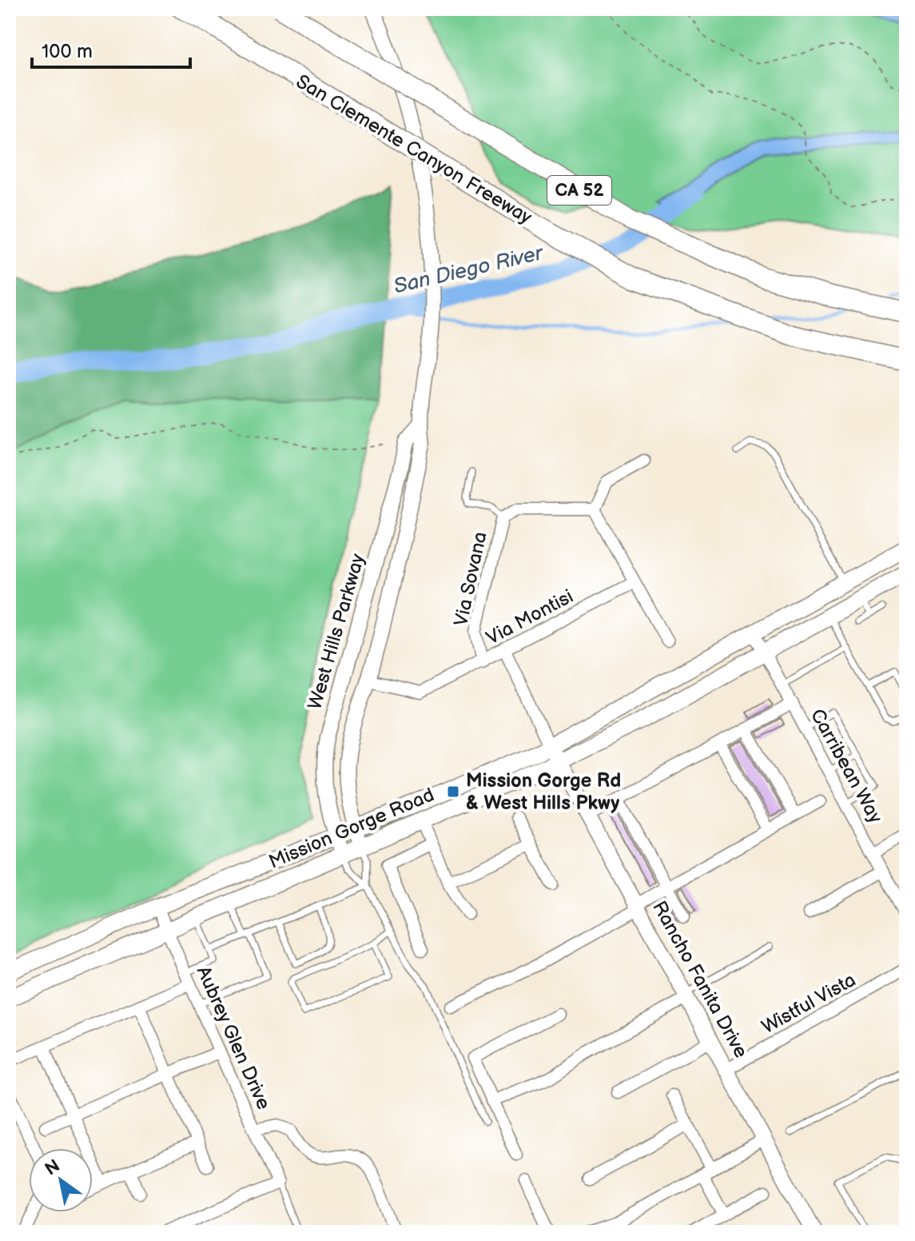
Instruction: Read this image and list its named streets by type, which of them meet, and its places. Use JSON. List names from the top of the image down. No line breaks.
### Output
{"streets":{"highway":["San Clemente Canyon Freeway","CA 52"],"main road":["West Hills Parkway","Mission Gorge Road","Rancho Fanita Drive"],"street":["Via Sovana","Via Montisi","Carribean Way","Wistful Vista","Aubrey Glen Drive"]},"crossings":[["Via Sovana","Via Montisi"],["Via Montisi","West Hills Parkway"],["West Hills Parkway","Mission Gorge Road"],["Carribean Way","Mission Gorge Road"],["Mission Gorge Road","Rancho Fanita Drive"],["Mission Gorge Road","Aubrey Glen Drive"],["Rancho Fanita Drive","Wistful Vista"]],"water":["San Diego River"],"places":{"transit":["Mission Gorge Rd & West Hills Pkwy"]},"scale_bar":"100 m","north":"top left"}
